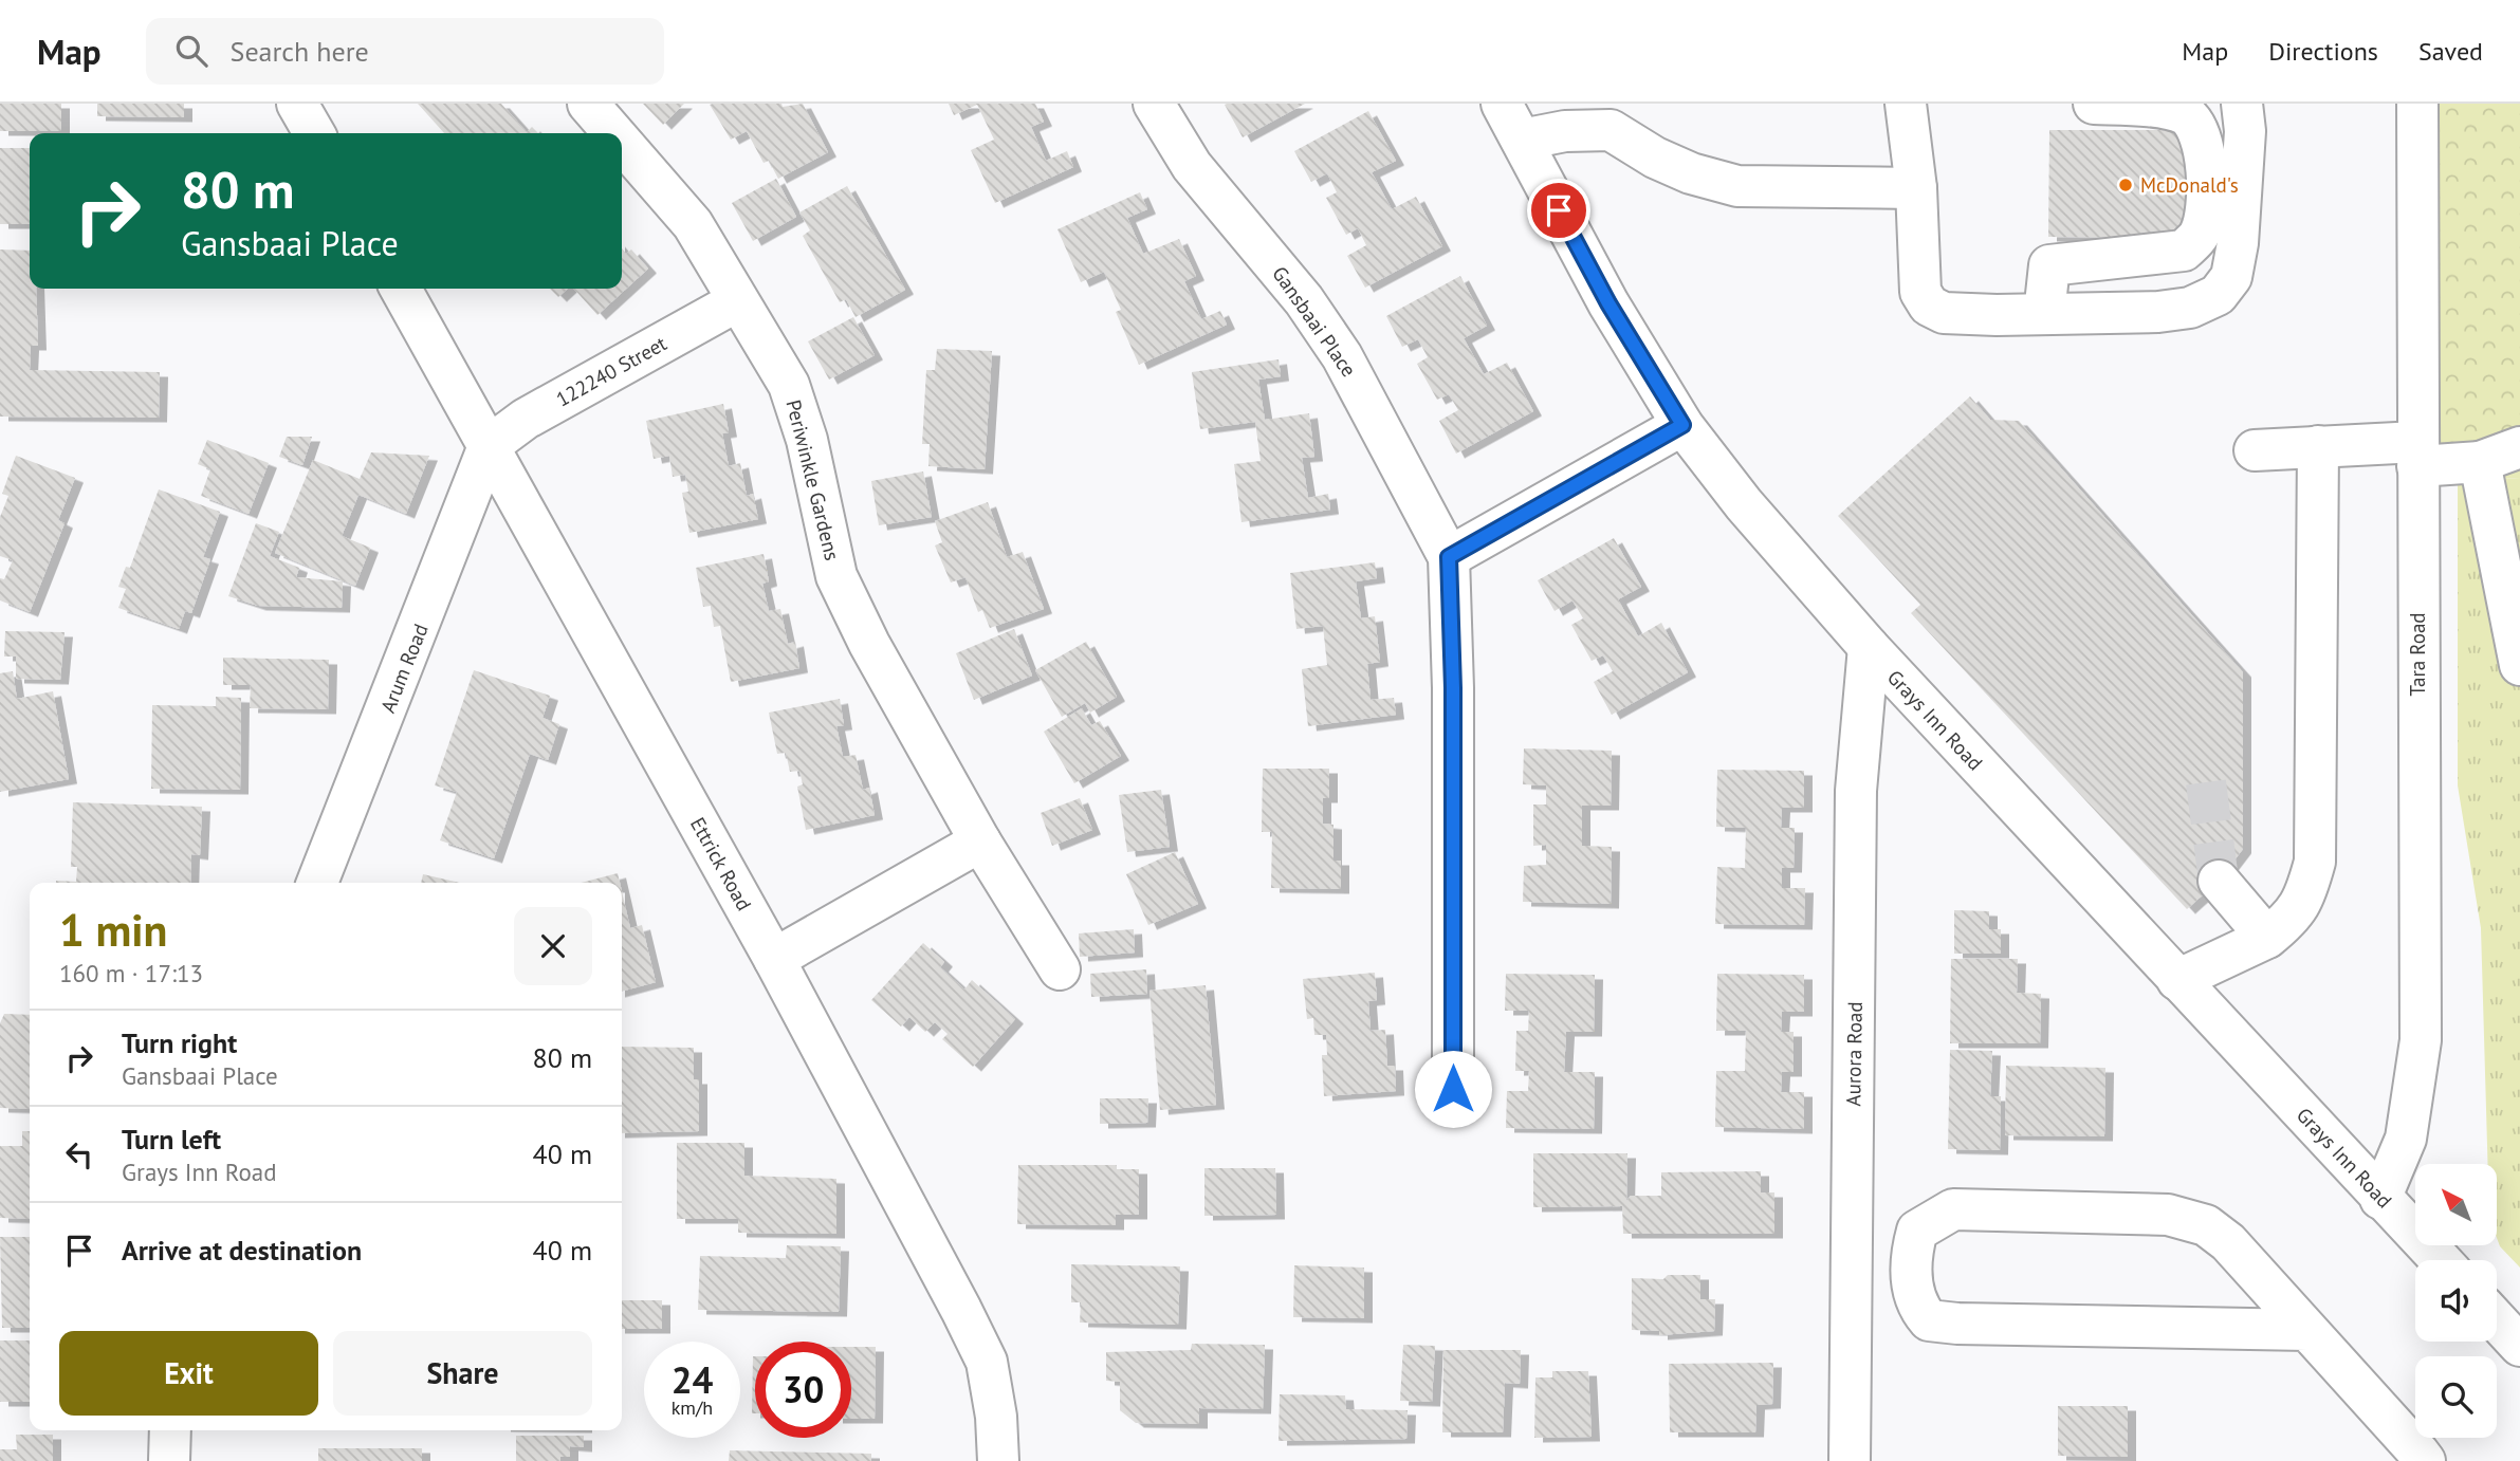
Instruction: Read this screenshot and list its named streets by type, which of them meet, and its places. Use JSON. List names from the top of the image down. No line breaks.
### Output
{"streets":{"street":["Gansbaai Place","122240 Street","Periwinkle Gardens","Tara Road","Arum Road","Grays Inn Road","Ettrick Road","Aurora Road"]},"crossings":[["122240 Street","Periwinkle Gardens"],["122240 Street","Arum Road"],["122240 Street","Ettrick Road"],["Tara Road","Grays Inn Road"],["Arum Road","Ettrick Road"],["Grays Inn Road","Aurora Road"]],"places":["McDonald's"],"north":"top left","page":{"header":"Map","search":"Search here","nav":["Map","Directions","Saved"],"turn":["80 m","Gansbaai Place"],"heading":["1 min","160 m · 17:13"],"list":[{"name":"Turn right","note":"Gansbaai Place","value":"80 m"},{"name":"Turn left","note":"Grays Inn Road","value":"40 m"},{"name":"Arrive at destination","value":"40 m"}],"buttons":["Exit","Share"],"speed":"24 km/h","limit":"30"}}
